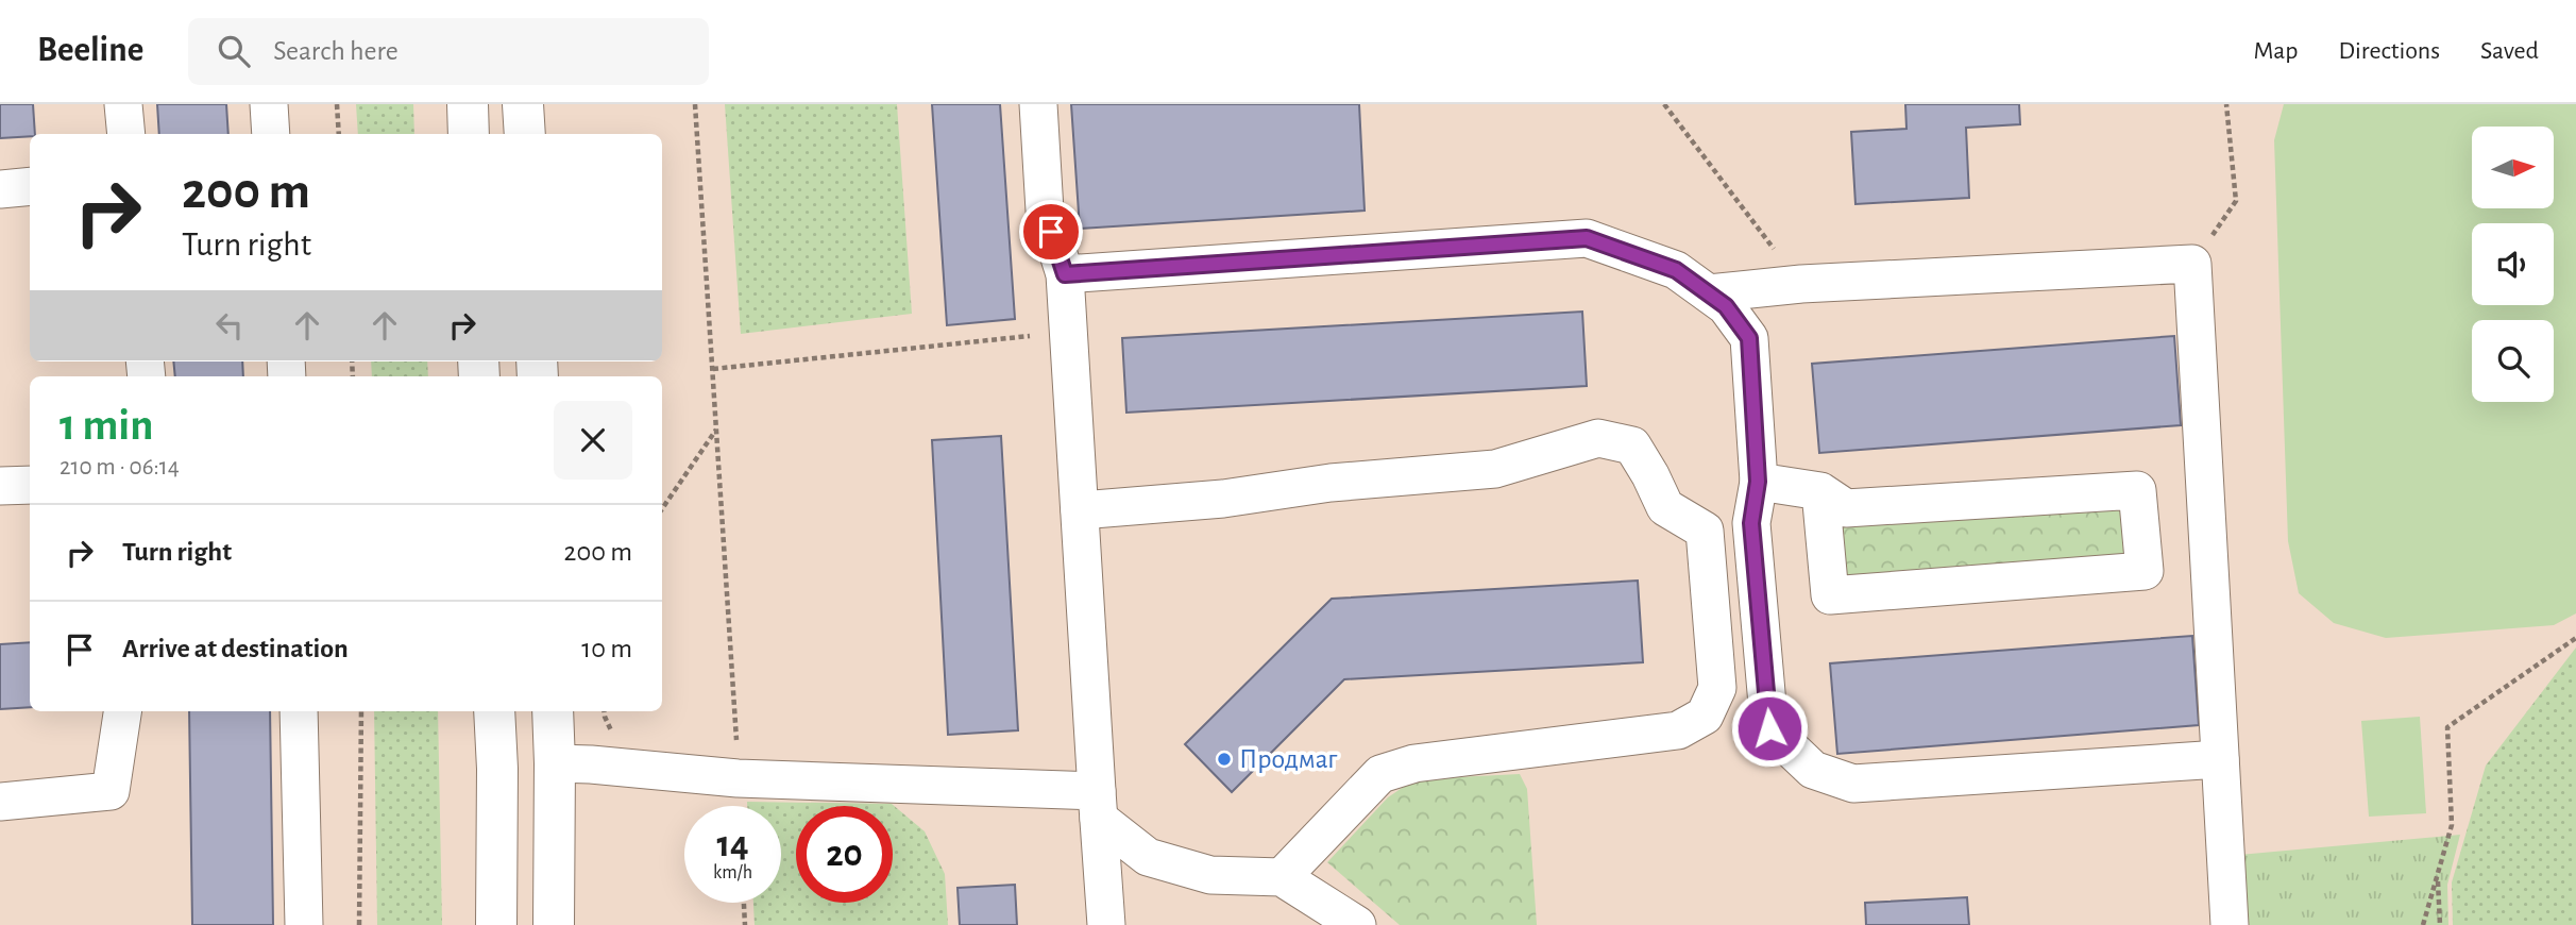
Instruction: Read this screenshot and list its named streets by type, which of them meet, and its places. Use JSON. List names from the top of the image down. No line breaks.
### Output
{"places":["Продмаг"],"north":"right","page":{"header":"Beeline","search":"Search here","nav":["Map","Directions","Saved"],"turn":["200 m","Turn right"],"heading":["1 min","210 m · 06:14"],"list":[{"name":"Turn right","value":"200 m"},{"name":"Arrive at destination","value":"10 m"}],"speed":"14 km/h","limit":"20"}}
